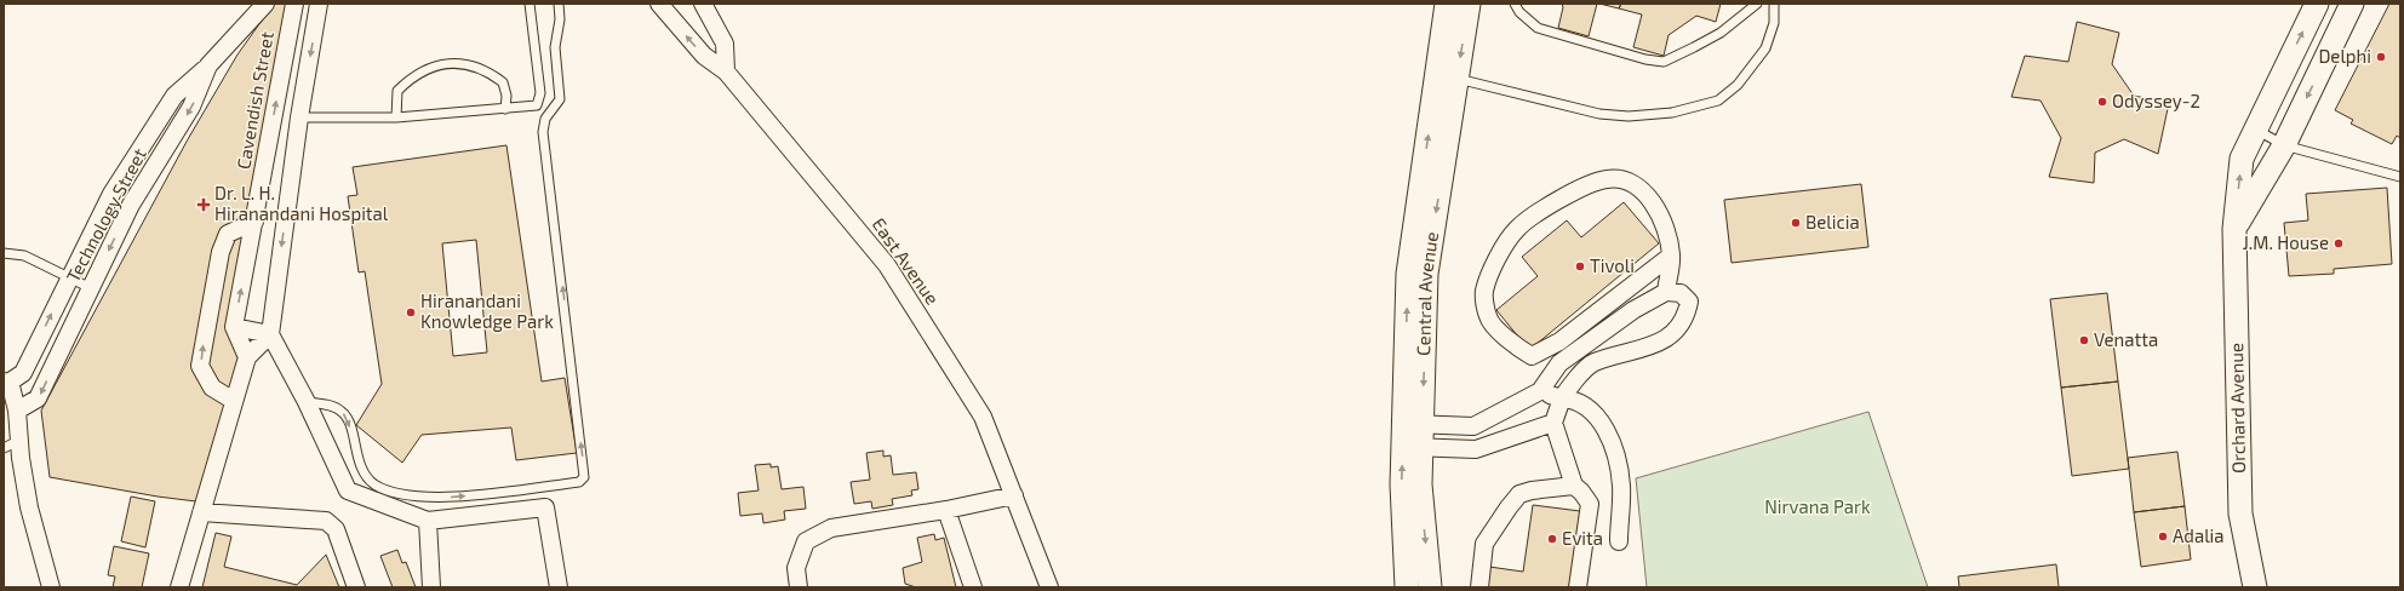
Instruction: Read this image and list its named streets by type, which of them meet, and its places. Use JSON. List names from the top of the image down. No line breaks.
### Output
{"streets":{"main road":["Central Avenue","Orchard Avenue"],"street":["Cavendish Street","Technology Street","East Avenue"]},"parks":["Nirvana Park"],"places":{"other":["Delphi","Odyssey-2","Belicia","J.M. House","Tivoli","Hiranandani Knowledge Park","Venatta","Adalia","Evita"],"health":["Dr. L. H. Hiranandani Hospital"]}}
